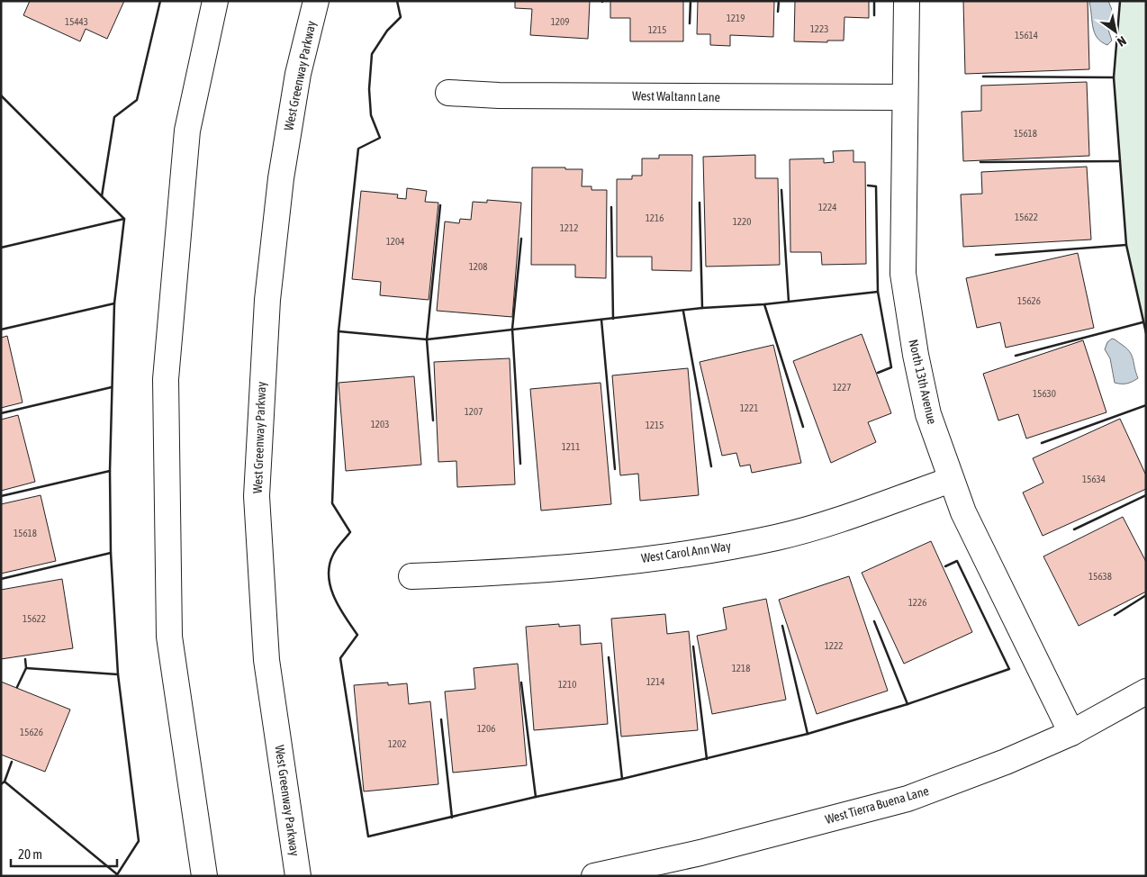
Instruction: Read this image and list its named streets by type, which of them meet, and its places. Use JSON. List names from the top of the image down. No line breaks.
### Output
{"streets":{"street":["West Greenway Parkway","West Waltann Lane","North 13th Avenue","West Carol Ann Way","West Tierra Buena Lane"]},"crossings":[["West Waltann Lane","North 13th Avenue"],["North 13th Avenue","West Carol Ann Way"],["North 13th Avenue","West Tierra Buena Lane"]],"house_numbers":["1219","15443","1209","1223","1215","15614","15618","1224","15622","1216","1220","1212","1204","1208","15626","1227","15630","1221","1207","1203","1215","1211","15634","15618","15638","1226","15622","1222","1218","1214","1210","1206","15626","1202"],"scale_bar":"20 m","north":"bottom right"}
